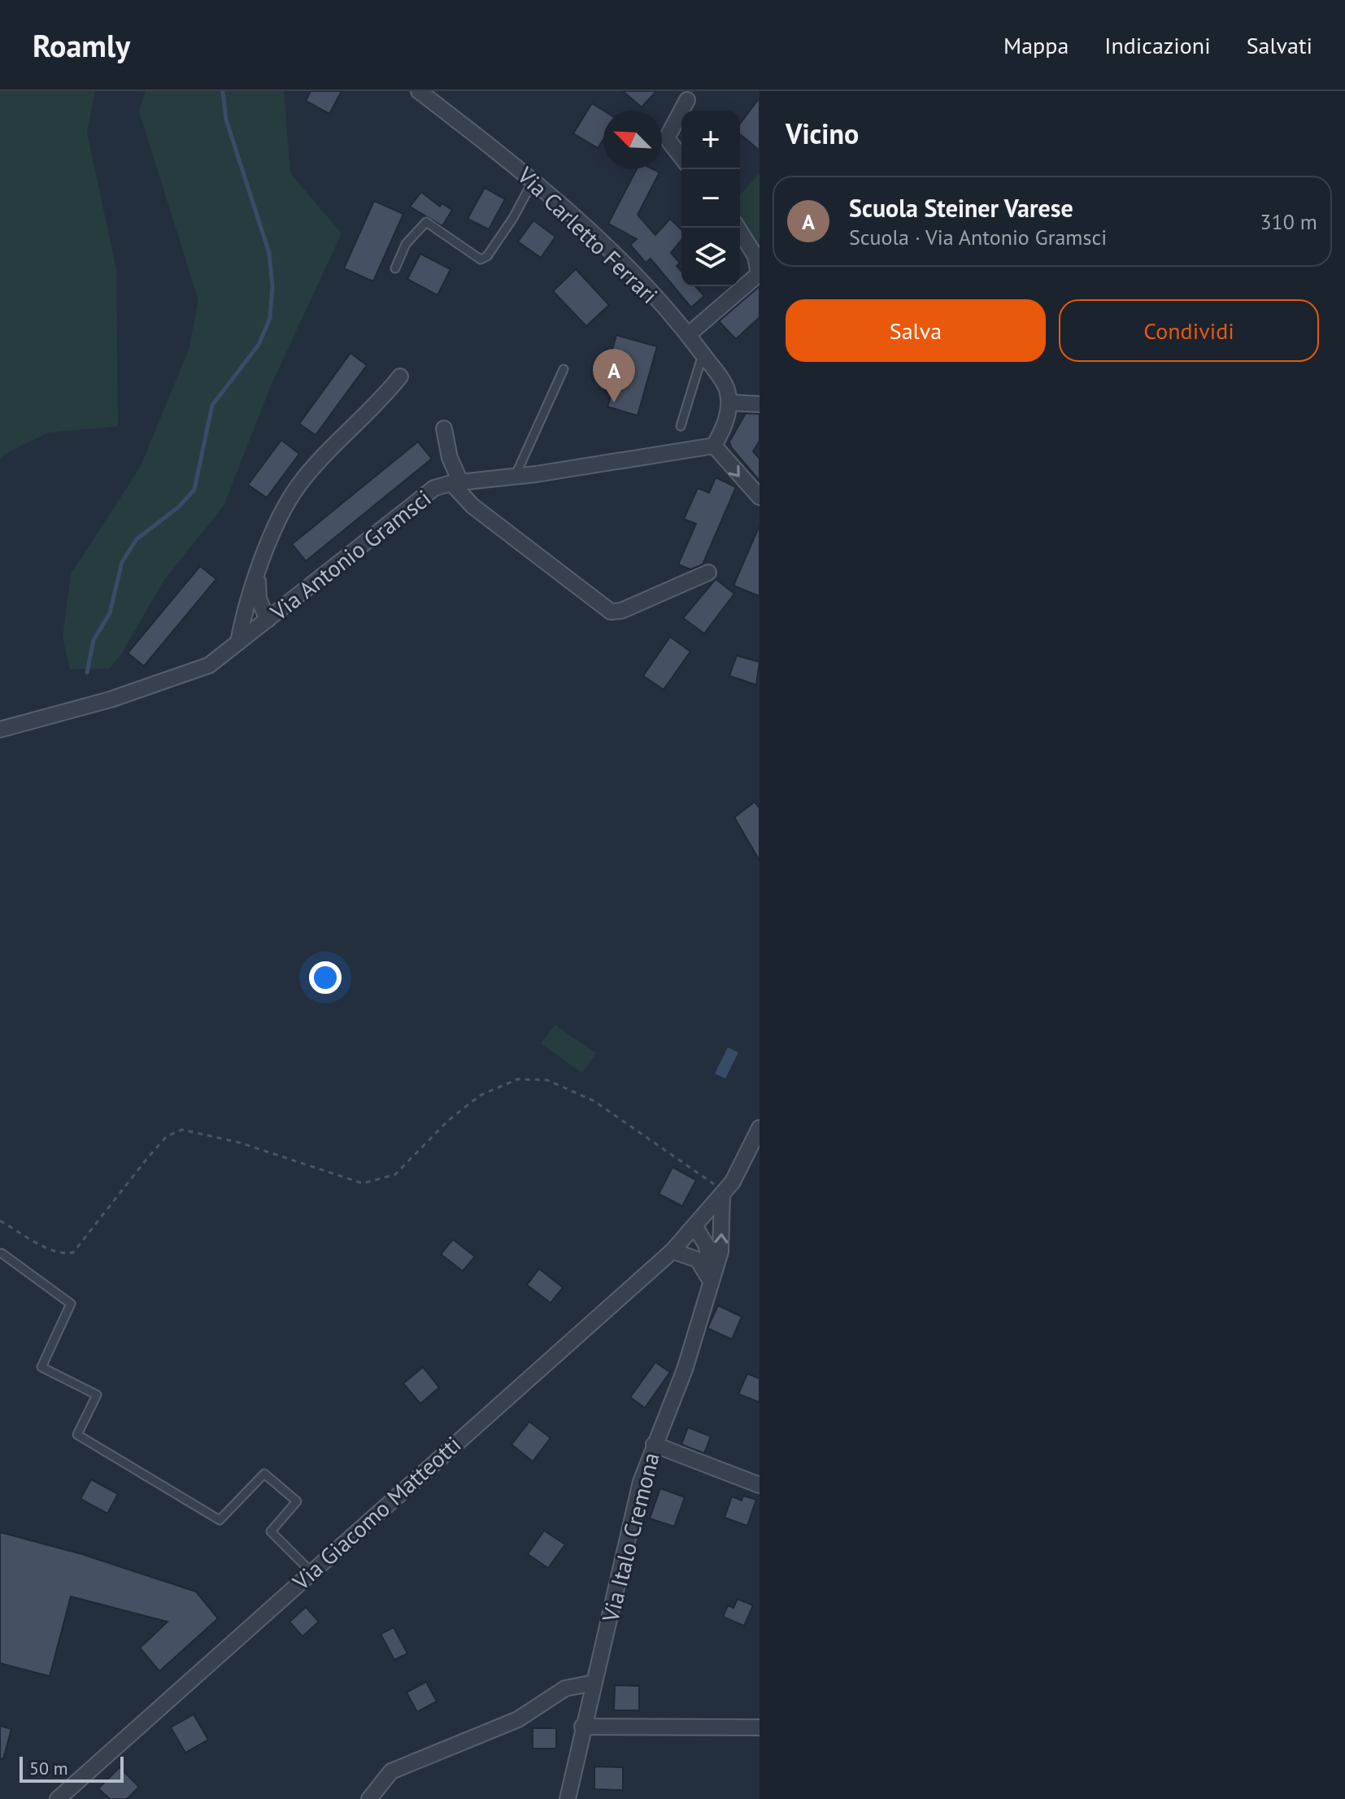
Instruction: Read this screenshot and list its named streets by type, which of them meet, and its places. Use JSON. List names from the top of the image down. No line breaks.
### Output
{"streets":{"street":["Via Carletto Ferrari","Via Antonio Gramsci","Via Giacomo Matteotti","Via Italo Cremona"]},"crossings":[["Via Giacomo Matteotti","Via Italo Cremona"]],"scale_bar":"50 m","north":"top left","page":{"header":"Roamly","nav":["Mappa","Indicazioni","Salvati"],"heading":"Vicino","map_buttons":["+","−"],"list":[{"mark":"A","name":"Scuola Steiner Varese","note":"Scuola · Via Antonio Gramsci","value":"310 m"}],"buttons":["Salva","Condividi"],"pins":"A","scale":"50 m"}}
